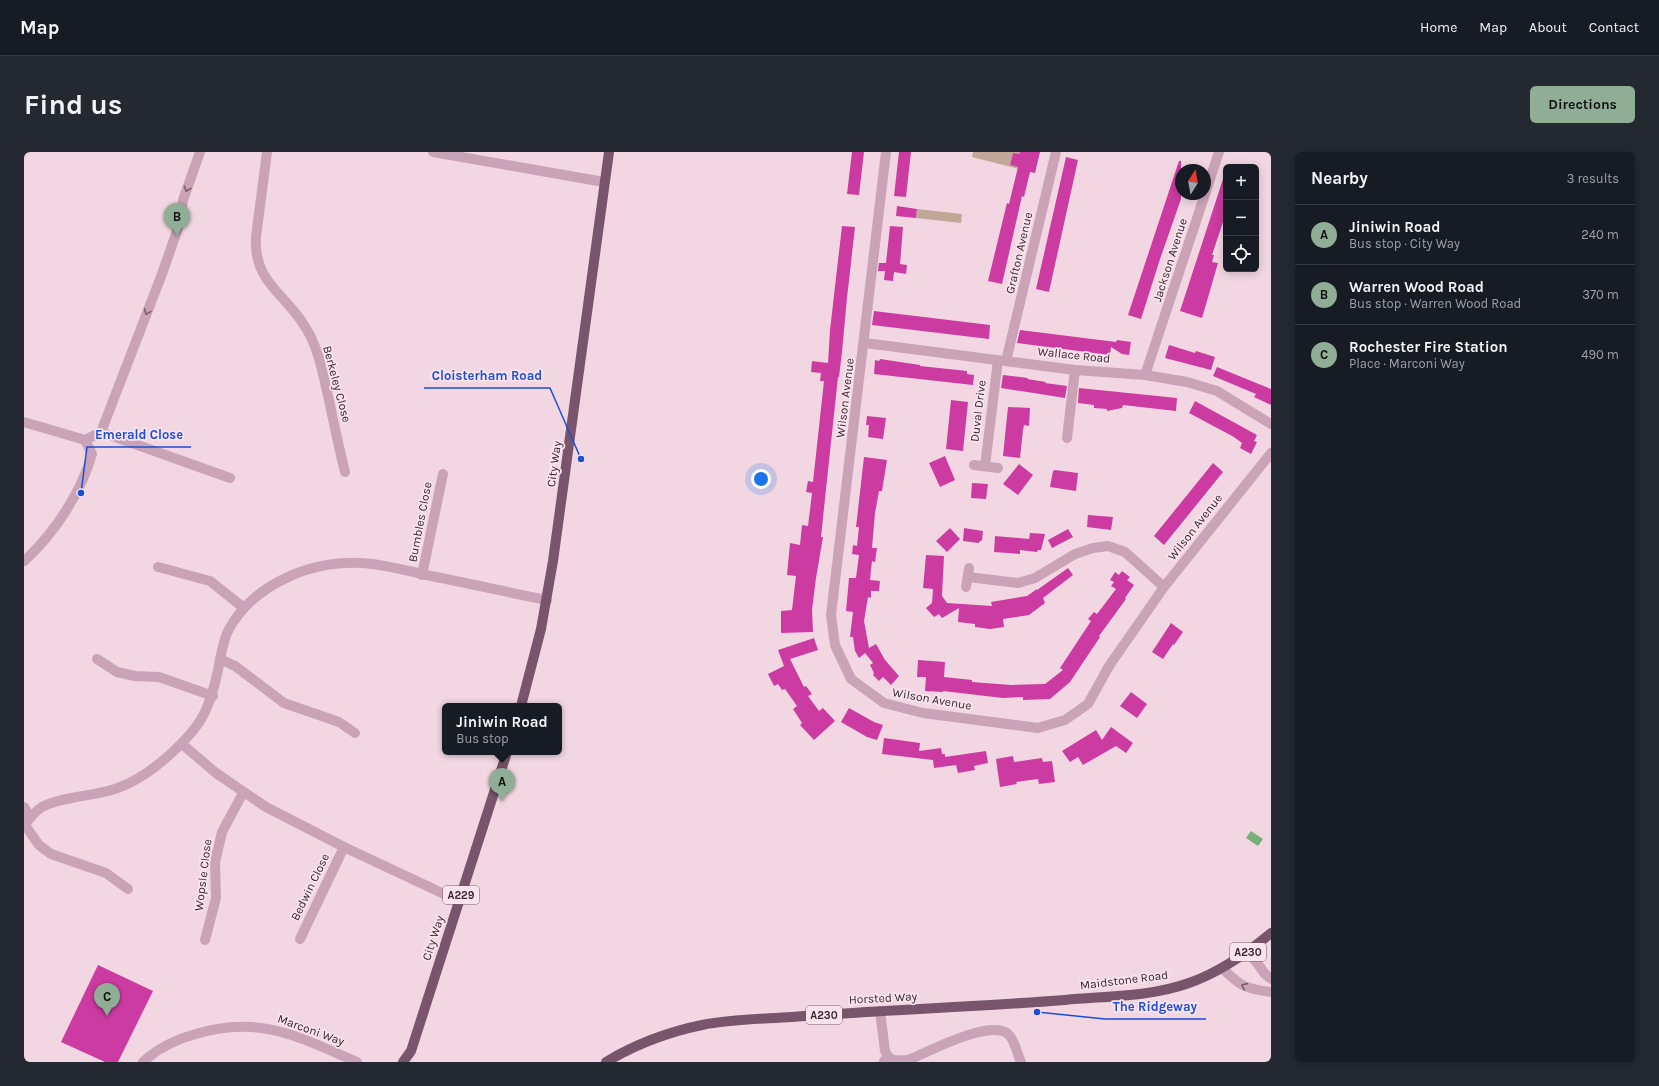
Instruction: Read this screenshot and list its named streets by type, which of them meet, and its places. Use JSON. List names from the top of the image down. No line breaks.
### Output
{"streets":{"main road":["City Way","A229","A230","Maidstone Road","Horsted Way"],"street":["Grafton Avenue","Jackson Avenue","Wallace Road","Berkeley Close","Wilson Avenue","Duval Drive","Bumbles Close","Wopsle Close","Bedwin Close","Marconi Way"]},"crossings":[["Grafton Avenue","Wallace Road"],["Grafton Avenue","Duval Drive"],["Jackson Avenue","Wallace Road"],["Wallace Road","Wilson Avenue"],["Wallace Road","Duval Drive"],["A230","Maidstone Road"],["Maidstone Road","Horsted Way"]],"places":["Cloisterham Road","Emerald Close","The Ridgeway"],"north":"top","page":{"header":"Map","nav":["Home","Map","About","Contact"],"buttons":"Directions","title":"Find us","heading":["Nearby","3 results"],"map_buttons":["+","−"],"pins":["B","A","C"],"list":[{"mark":"A","name":"Jiniwin Road","note":"Bus stop · City Way","value":"240 m"},{"mark":"B","name":"Warren Wood Road","note":"Bus stop · Warren Wood Road","value":"370 m"},{"mark":"C","name":"Rochester Fire Station","note":"Place · Marconi Way","value":"490 m"}],"popup":["Jiniwin Road","Bus stop"]}}
